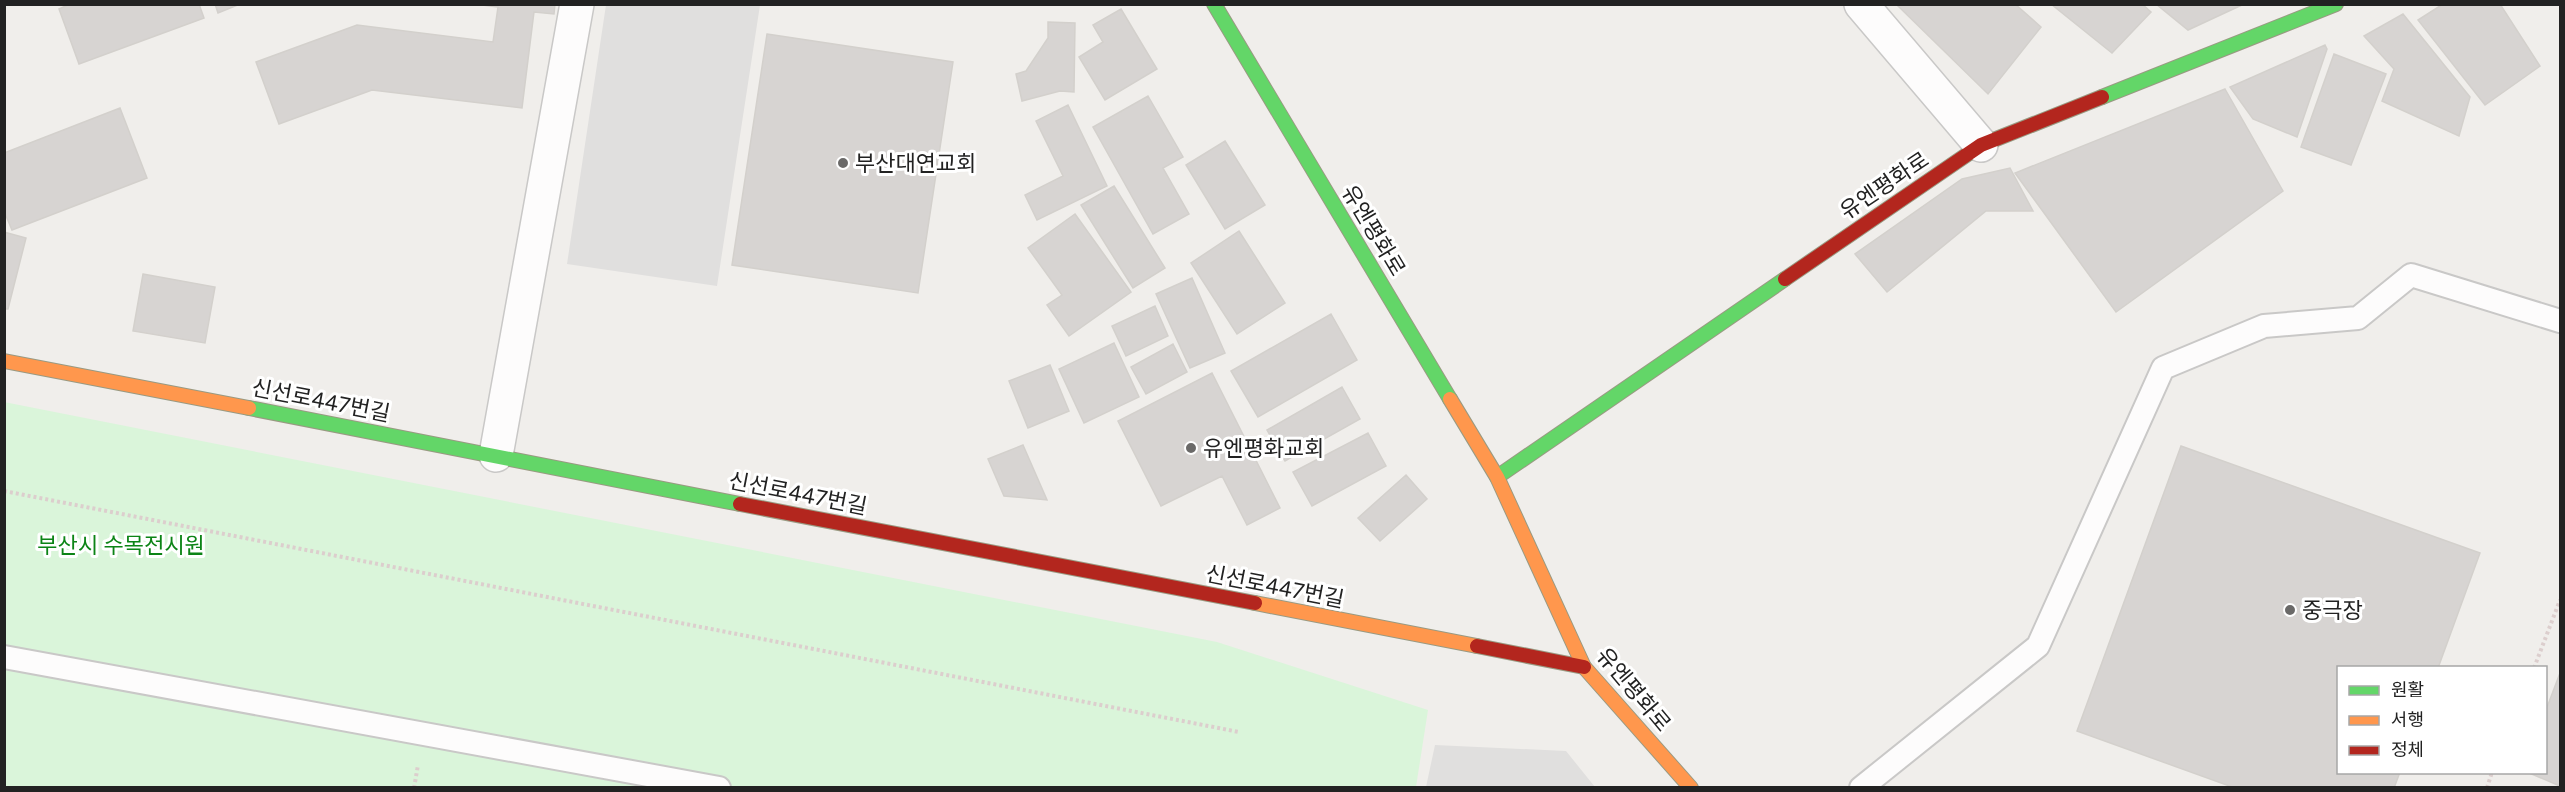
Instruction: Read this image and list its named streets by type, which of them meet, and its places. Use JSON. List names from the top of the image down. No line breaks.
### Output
{"streets":{"street":["유엔평화로","신선로447번길"]},"crossings":[["유엔평화로","신선로447번길"]],"parks":["부산시 수목전시원"],"places":["부산대연교회","유엔평화교회","중극장"],"legend":["원활","서행","정체"]}
